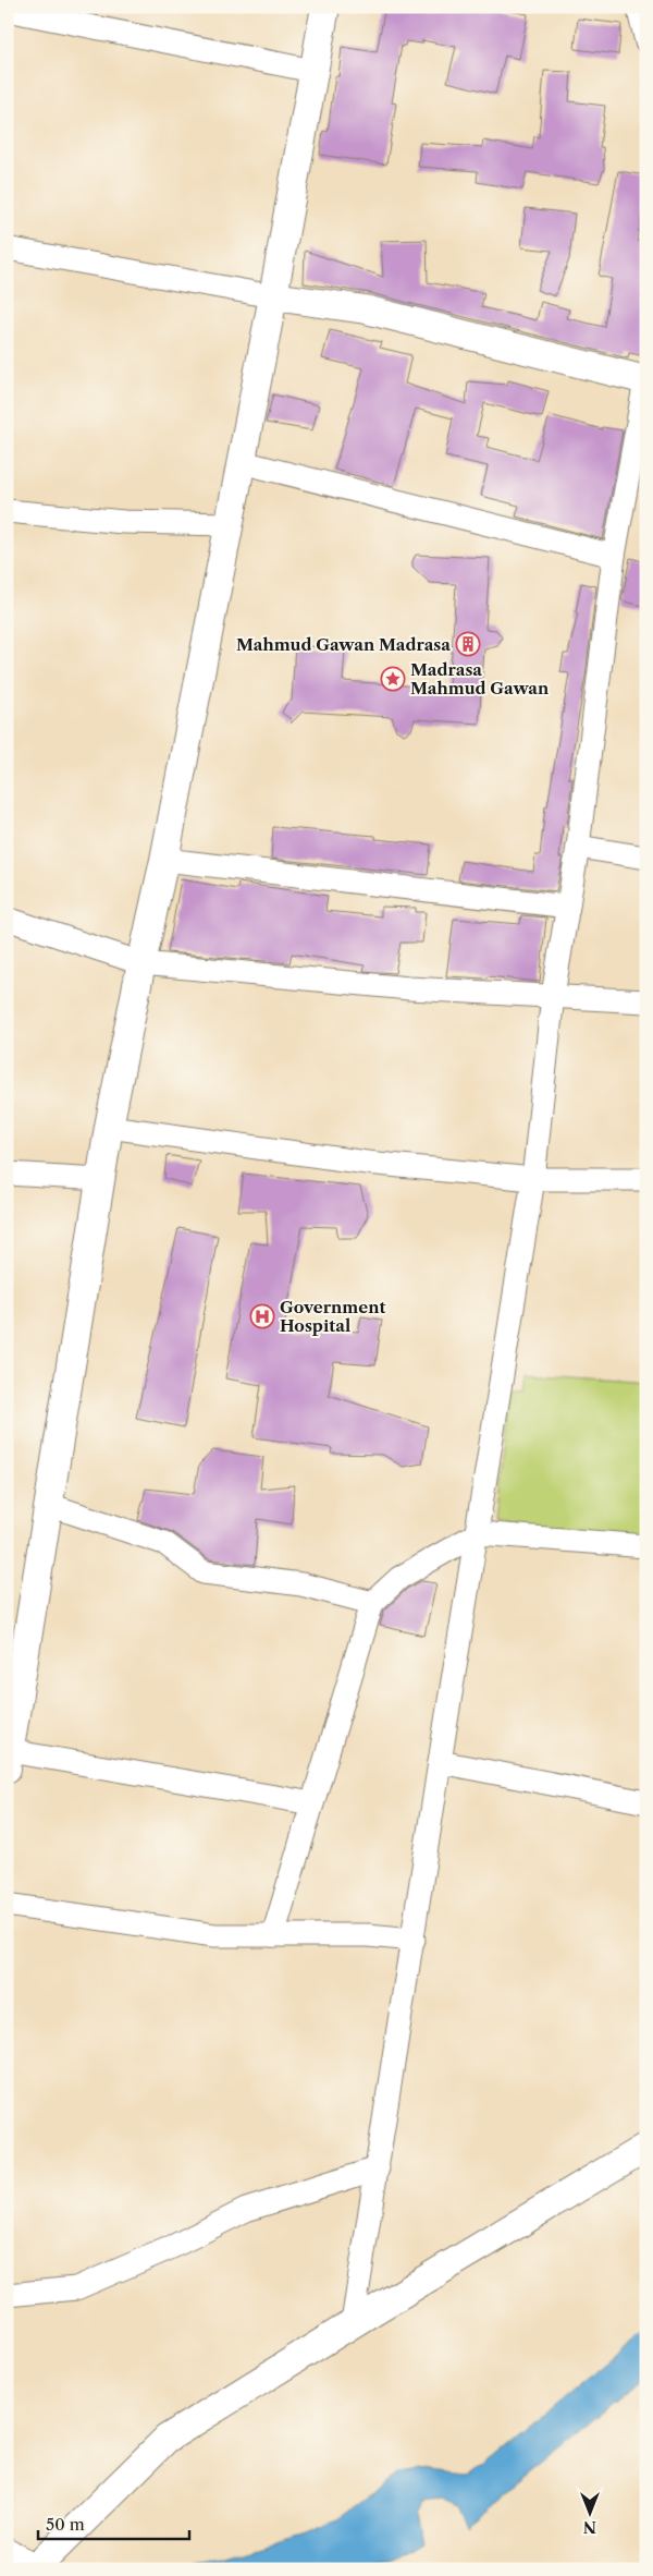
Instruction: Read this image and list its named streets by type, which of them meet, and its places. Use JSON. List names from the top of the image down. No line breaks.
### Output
{"places":{"building":["Mahmud Gawan Madrasa"],"place":["Madrasa Mahmud Gawan"],"hospital":["Government Hospital"]},"scale_bar":"50 m","north":"bottom"}
